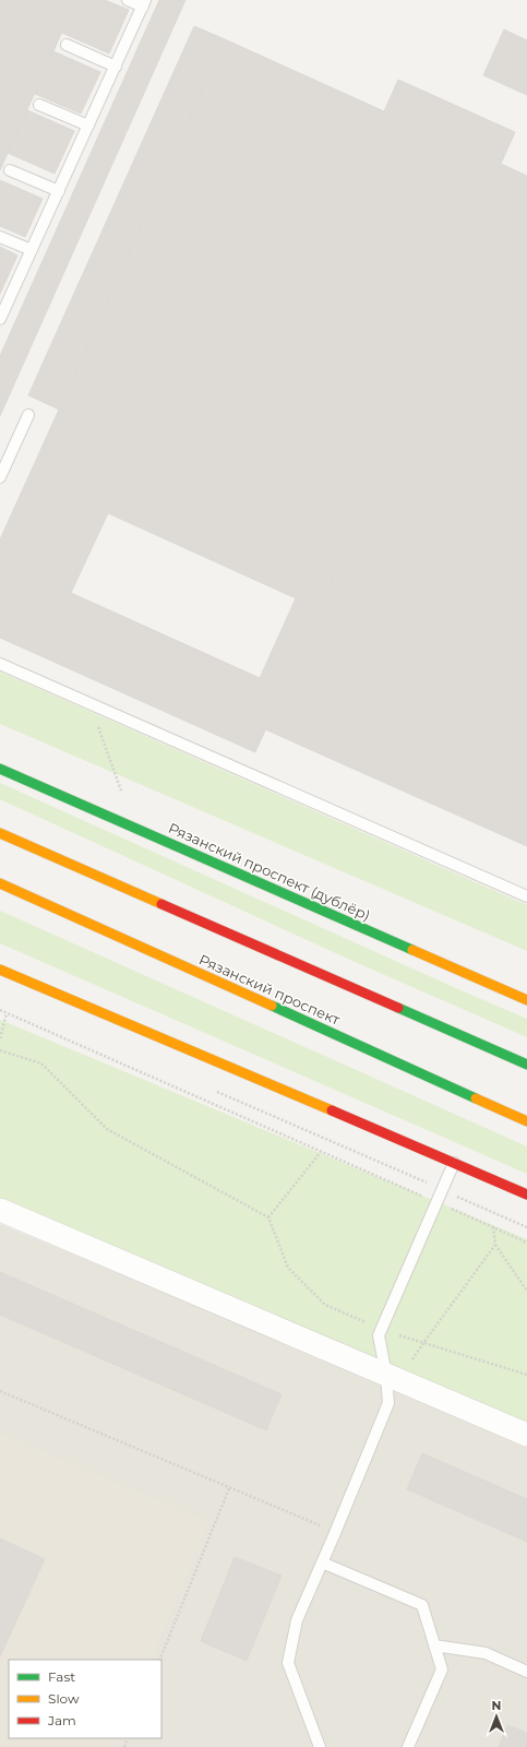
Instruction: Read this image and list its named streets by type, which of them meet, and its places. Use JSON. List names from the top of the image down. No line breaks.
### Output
{"streets":{"main road":["Рязанский проспект (дублёр)","Рязанский проспект"]},"legend":["Fast","Slow","Jam"],"north":"top"}
